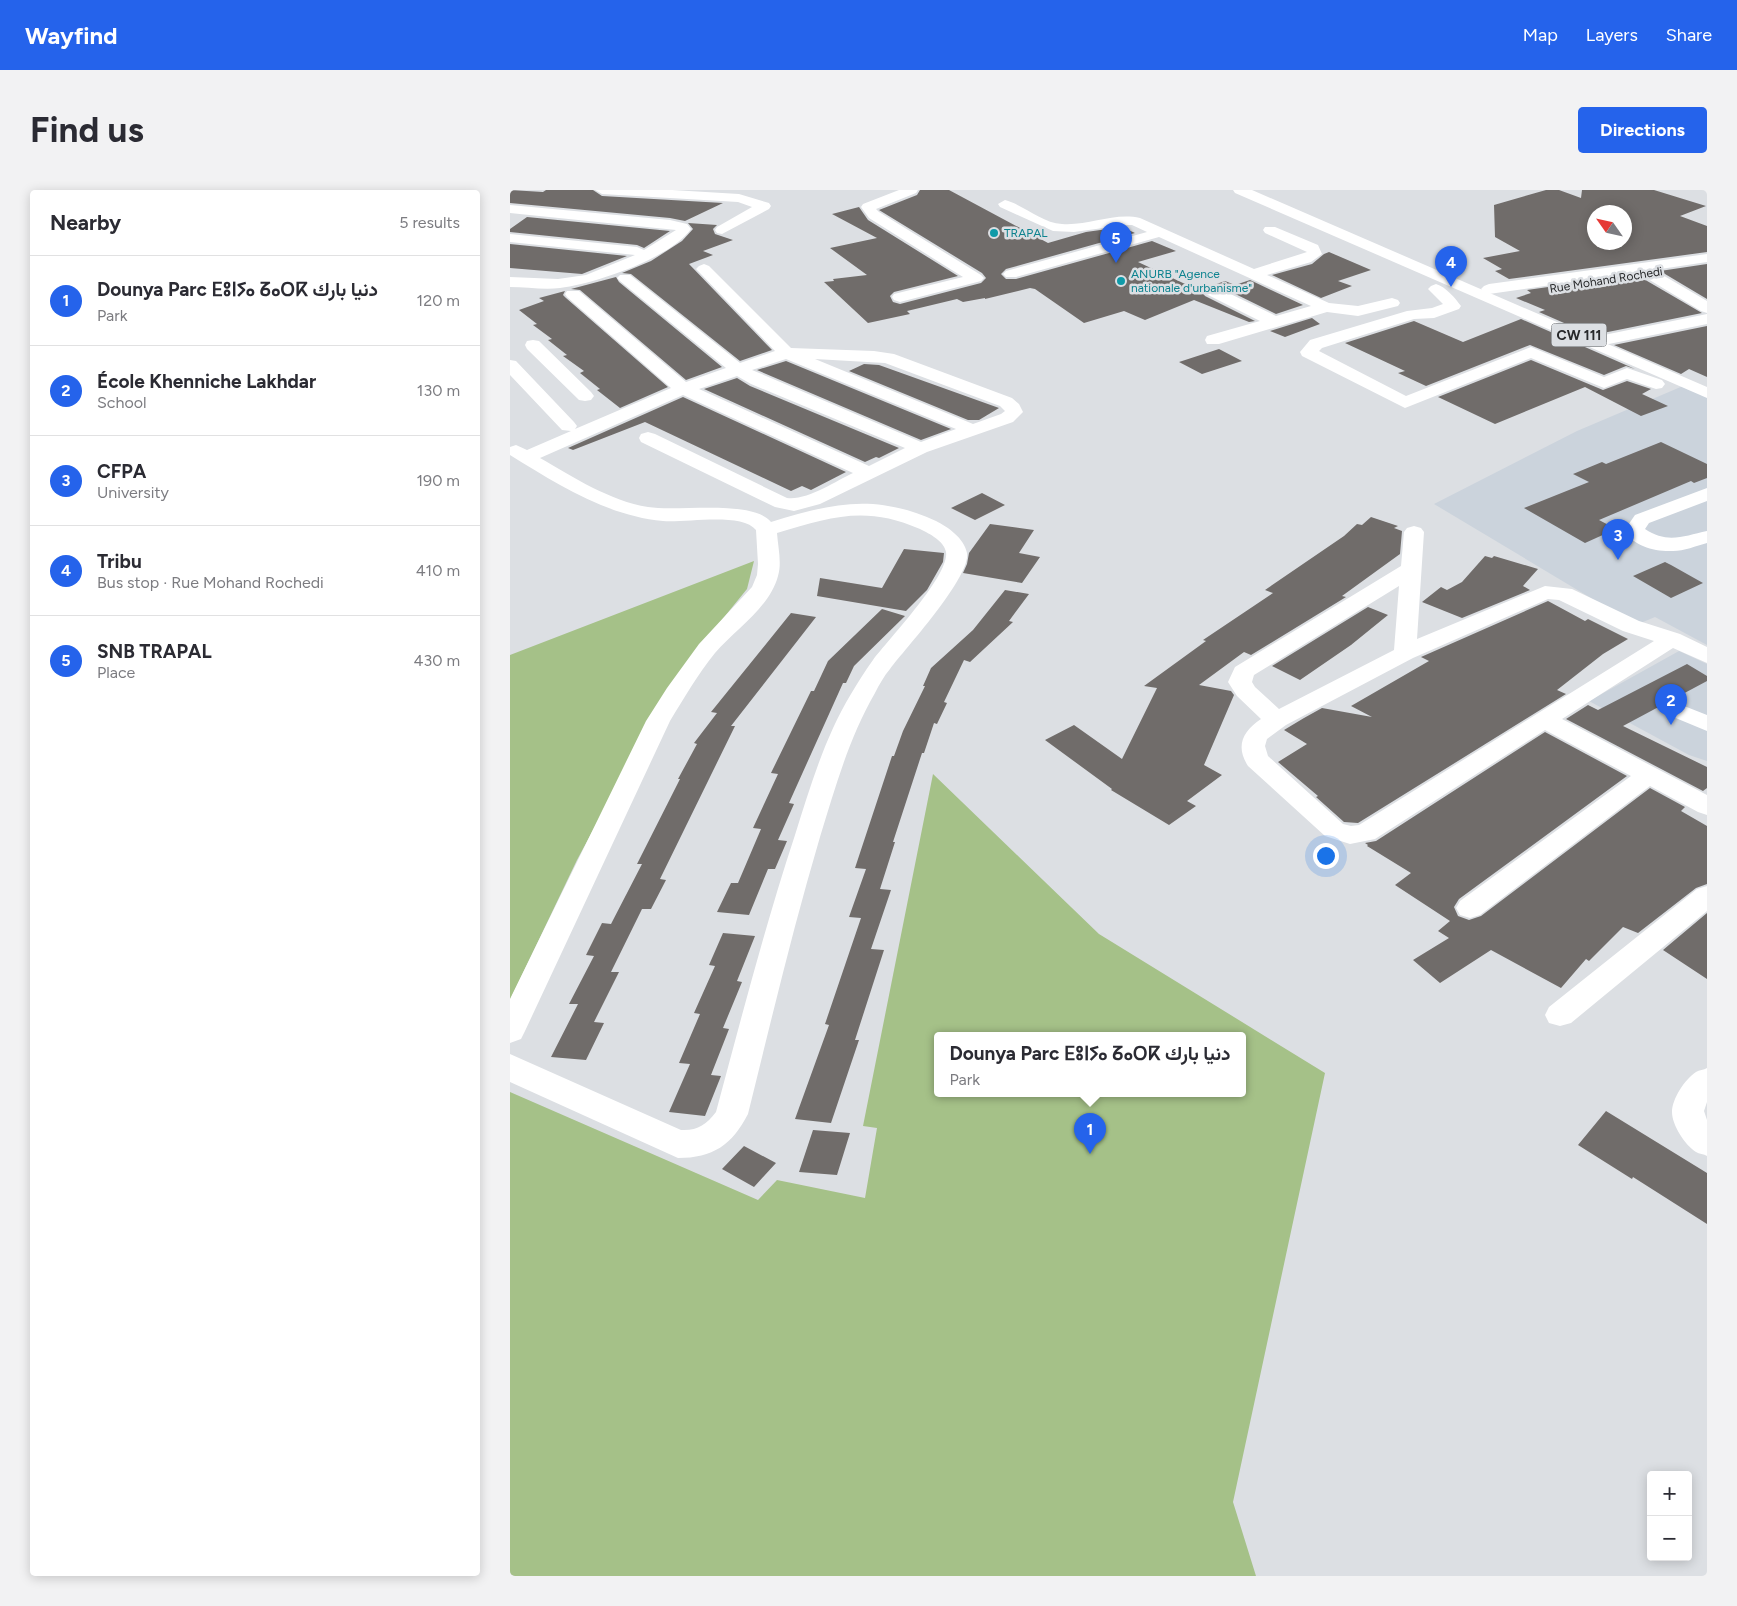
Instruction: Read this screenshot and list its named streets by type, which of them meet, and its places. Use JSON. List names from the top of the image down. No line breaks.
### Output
{"streets":{"street":["Rue Mohand Rochedi","CW 111"]},"places":["TRAPAL","ANURB \"Agence nationale d'urbanisme\""],"north":"top left","page":{"header":"Wayfind","nav":["Map","Layers","Share"],"buttons":"Directions","title":"Find us","heading":["Nearby","5 results"],"pins":["5","4","3","2","1"],"list":[{"mark":"1","name":"Dounya Parc ⴹⵓⵏⵢⴰ ⵒⴰⵔⴽ دنيا بارك","note":"Park","value":"120 m"},{"mark":"2","name":"École Khenniche Lakhdar","note":"School","value":"130 m"},{"mark":"3","name":"CFPA","note":"University","value":"190 m"},{"mark":"4","name":"Tribu","note":"Bus stop · Rue Mohand Rochedi","value":"410 m"},{"mark":"5","name":"SNB TRAPAL","note":"Place","value":"430 m"}],"popup":["Dounya Parc ⴹⵓⵏⵢⴰ ⵒⴰⵔⴽ دنيا بارك","Park"],"map_buttons":["+","−"]}}
